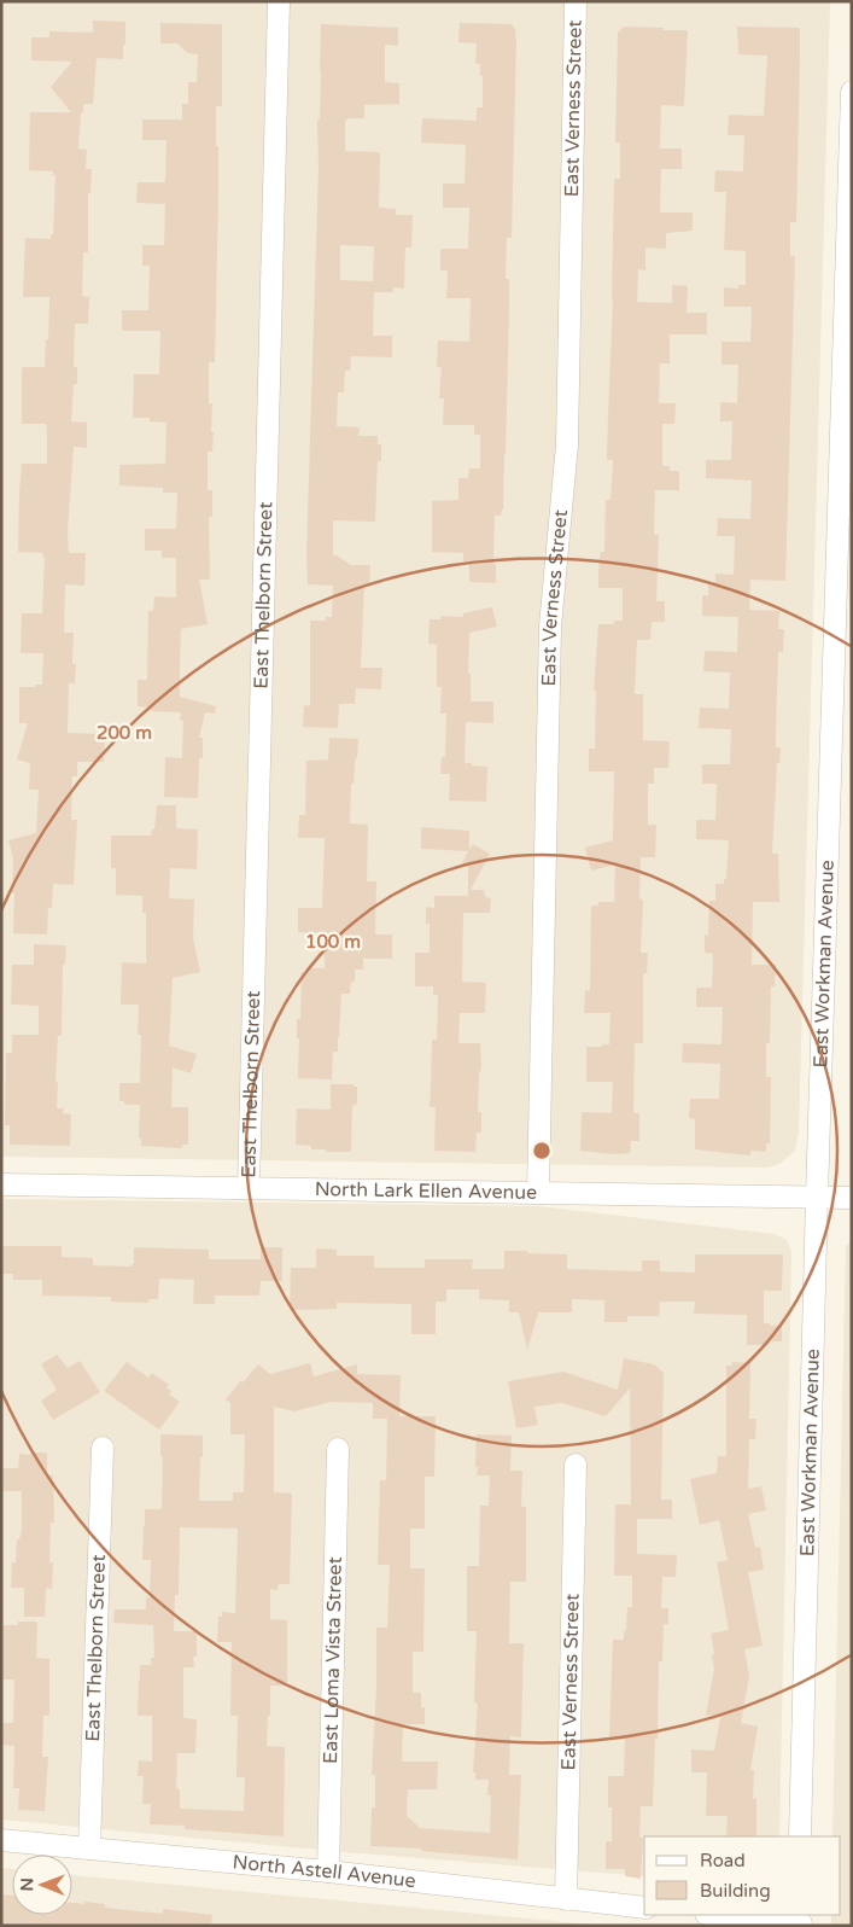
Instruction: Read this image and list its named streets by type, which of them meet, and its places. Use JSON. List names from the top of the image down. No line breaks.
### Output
{"streets":{"street":["East Verness Street","East Thelborn Street","East Workman Avenue","North Lark Ellen Avenue","East Loma Vista Street","North Astell Avenue"]},"crossings":[["East Verness Street","North Lark Ellen Avenue"],["East Verness Street","North Astell Avenue"],["East Thelborn Street","North Lark Ellen Avenue"],["East Thelborn Street","North Astell Avenue"],["East Workman Avenue","North Lark Ellen Avenue"],["East Loma Vista Street","North Astell Avenue"]],"legend":["Road","Building"],"north":"left","rings":["200 m","100 m"]}
